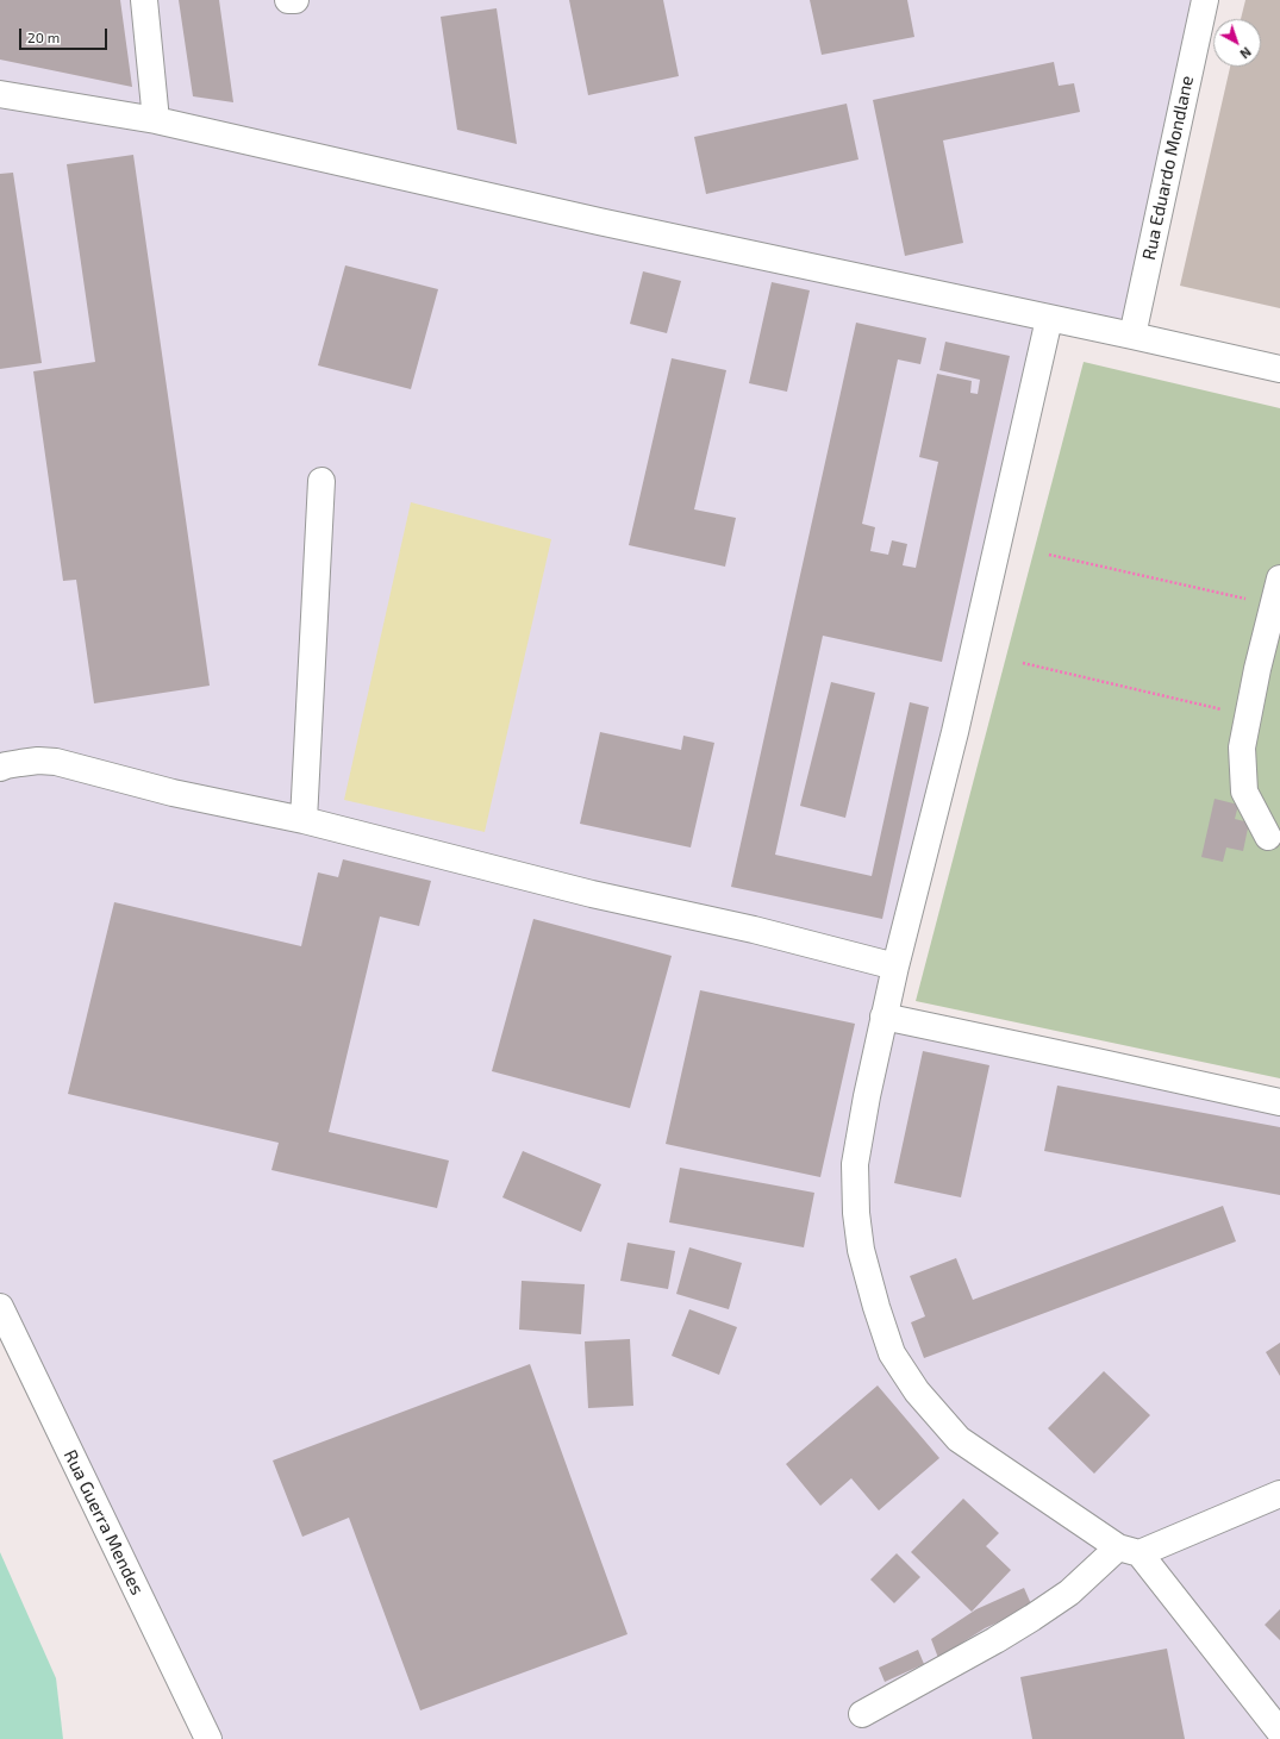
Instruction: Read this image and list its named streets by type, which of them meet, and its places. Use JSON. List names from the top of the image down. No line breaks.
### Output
{"streets":{"street":["Rua Eduardo Mondlane","Rua Guerra Mendes"]},"scale_bar":"20 m","north":"bottom right"}
